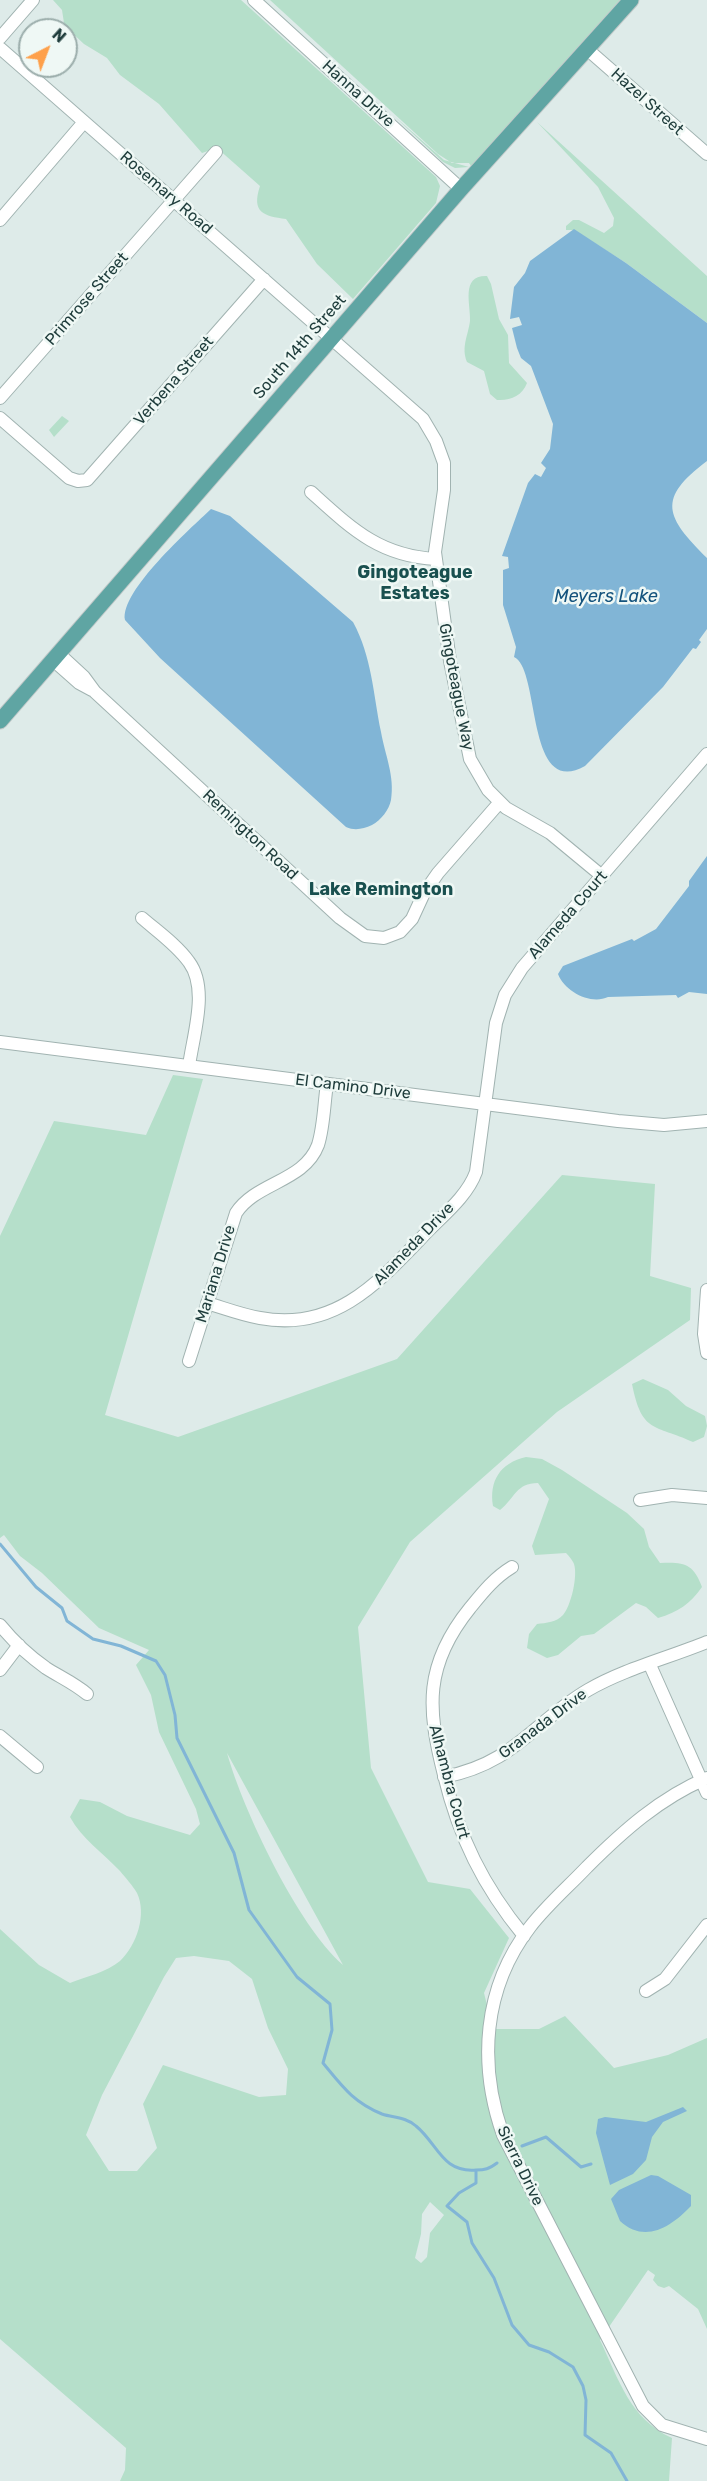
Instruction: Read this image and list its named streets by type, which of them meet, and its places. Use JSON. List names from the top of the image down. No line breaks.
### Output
{"streets":{"main road":["South 14th Street"],"street":["Hanna Drive","Hazel Street","Rosemary Road","Primrose Street","Verbena Street","Gingoteague Way","Remington Road","Alameda Court","El Camino Drive","Alameda Drive","Mariana Drive","Granada Drive","Alhambra Court","Sierra Drive"]},"crossings":[["Hanna Drive","South 14th Street"],["Hazel Street","South 14th Street"],["Rosemary Road","Primrose Street"],["Rosemary Road","South 14th Street"],["Rosemary Road","Verbena Street"],["Rosemary Road","Gingoteague Way"],["South 14th Street","Gingoteague Way"],["South 14th Street","Remington Road"],["Gingoteague Way","Remington Road"],["Gingoteague Way","Alameda Court"],["Alameda Court","El Camino Drive"],["Alameda Court","Alameda Drive"],["El Camino Drive","Alameda Drive"],["El Camino Drive","Mariana Drive"],["Alameda Drive","Mariana Drive"],["Granada Drive","Alhambra Court"],["Alhambra Court","Sierra Drive"]],"districts":["Gingoteague Estates","Lake Remington"],"water":["Meyers Lake"],"north":"top right"}
